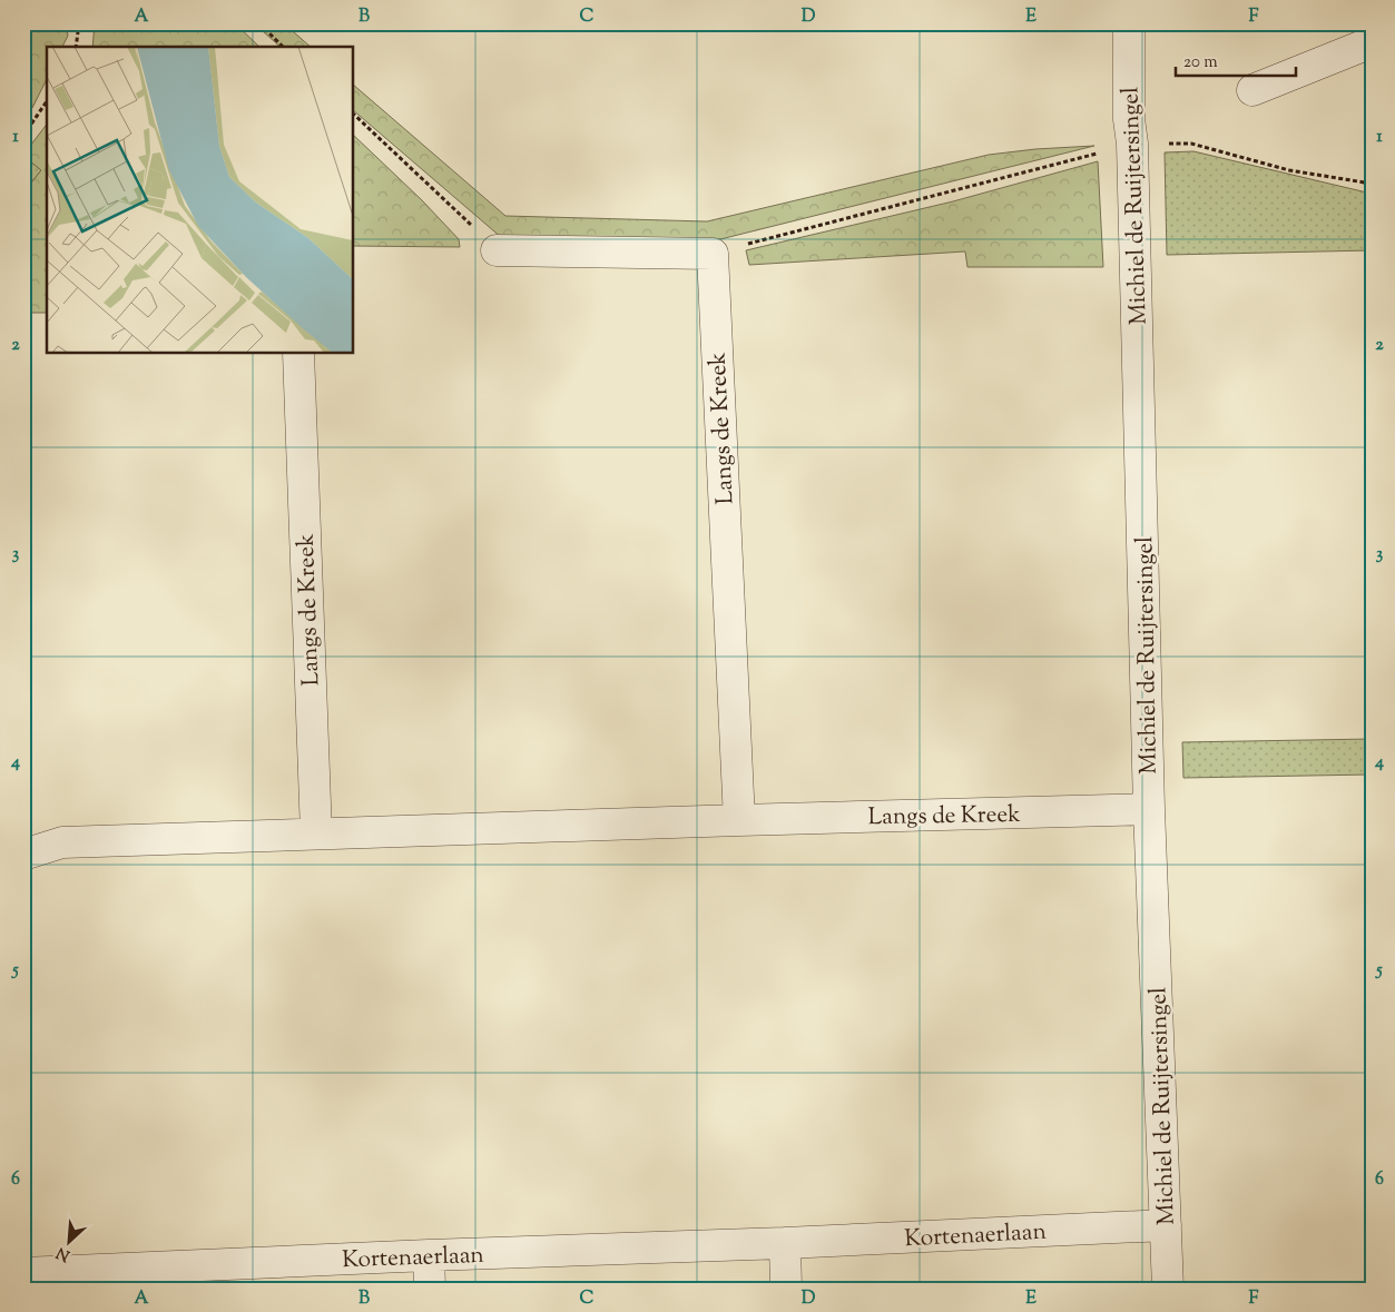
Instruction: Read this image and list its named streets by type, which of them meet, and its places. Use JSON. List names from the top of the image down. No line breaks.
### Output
{"streets":{"street":["Michiel de Ruijtersingel","Langs de Kreek","Kortenaerlaan"]},"crossings":[["Michiel de Ruijtersingel","Langs de Kreek"],["Michiel de Ruijtersingel","Kortenaerlaan"]],"scale_bar":"20 m","north":"bottom left","grid":{"columns":["A","B","C","D","E","F"],"rows":["1","2","3","4","5","6"]}}
